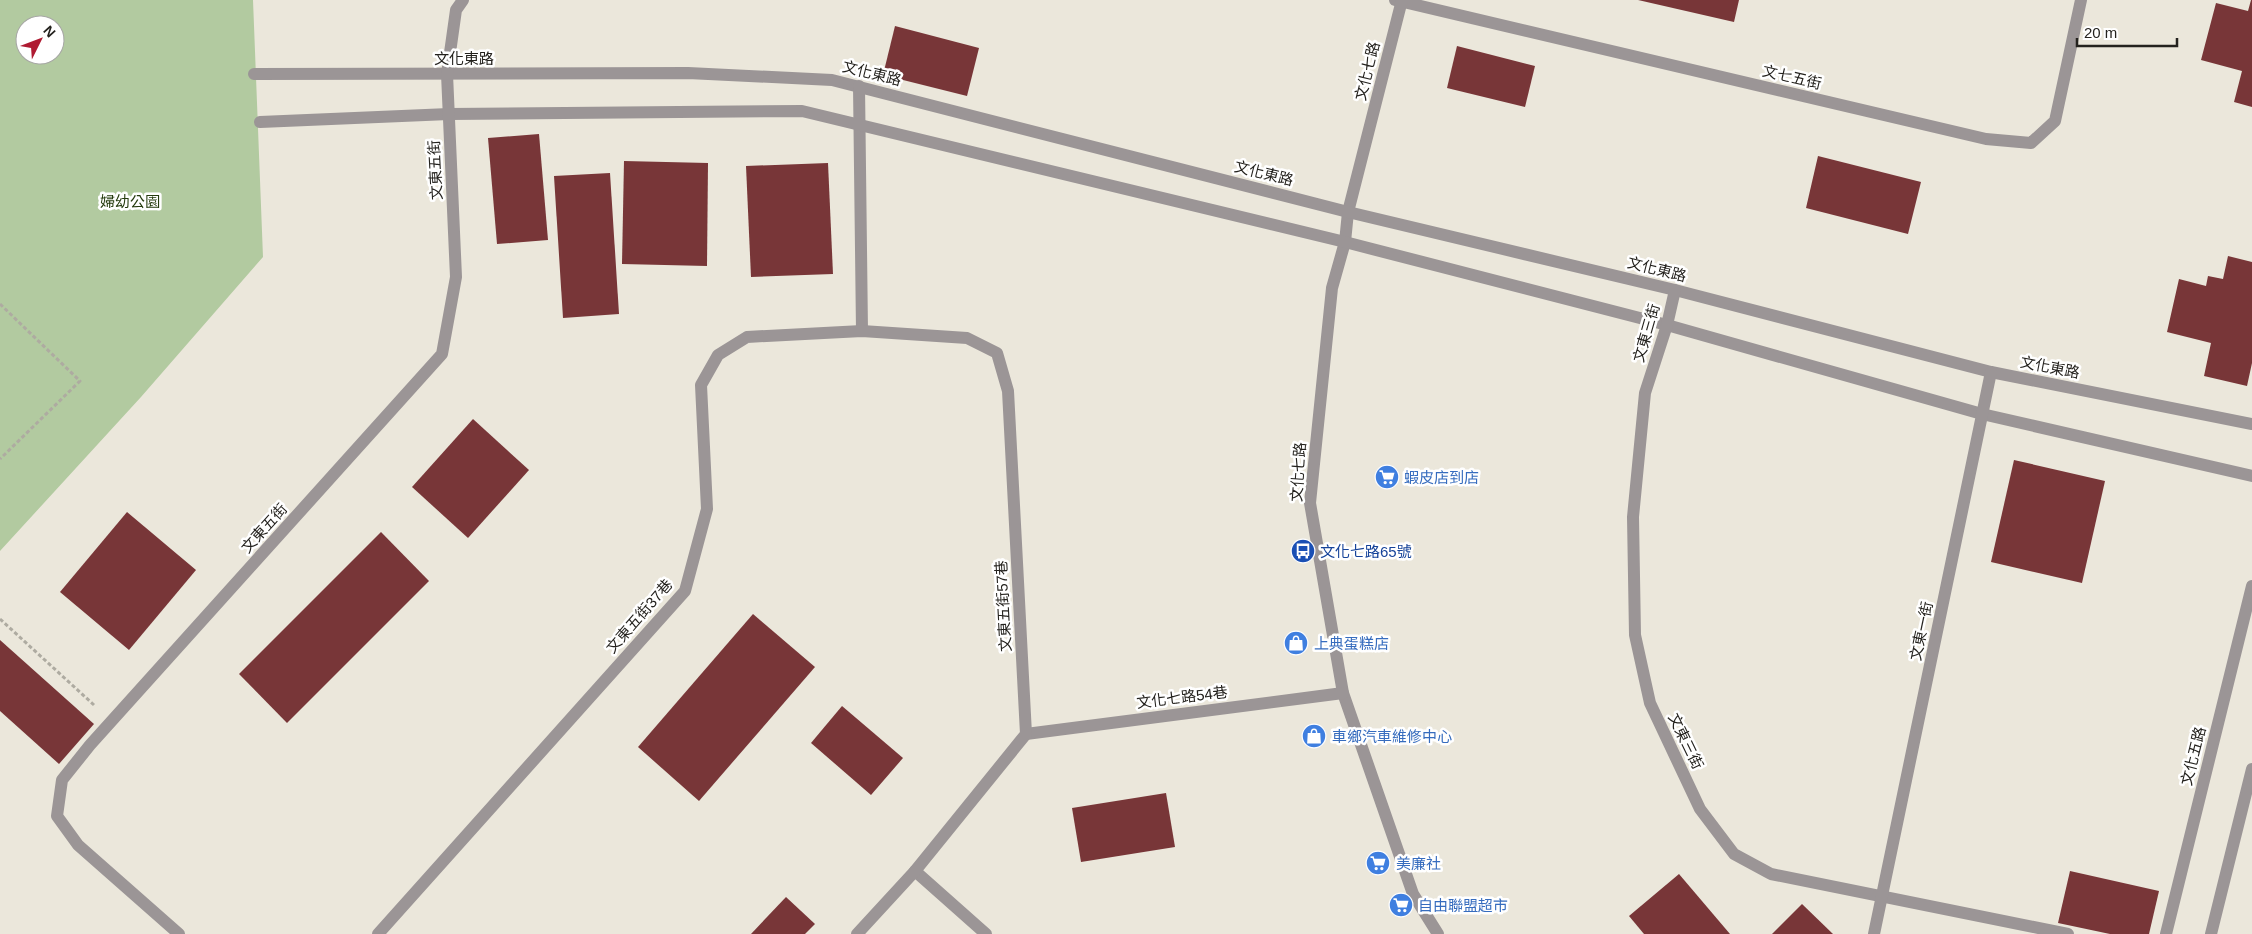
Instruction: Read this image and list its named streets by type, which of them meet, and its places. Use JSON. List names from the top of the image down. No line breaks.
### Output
{"streets":{"street":["文化東路","文化七路","文七五街","文東五街","文東三街","文東五街57巷","文東五街37巷","文東一街","文化七路54巷","文化五路"]},"crossings":[["文化東路","文化七路"],["文化東路","文東五街"],["文化東路","文東三街"],["文化東路","文東一街"],["文化七路","文七五街"],["文化七路","文化七路54巷"],["文東三街","文東一街"],["文東五街57巷","文東五街37巷"],["文東五街57巷","文化七路54巷"]],"parks":["婦幼公園"],"places":{"supermarket":["蝦皮店到店","美廉社","自由聯盟超市"],"bus stop":["文化七路65號"],"shop":["上典蛋糕店","車鄉汽車維修中心"]},"scale_bar":"20 m","north":"top right"}
